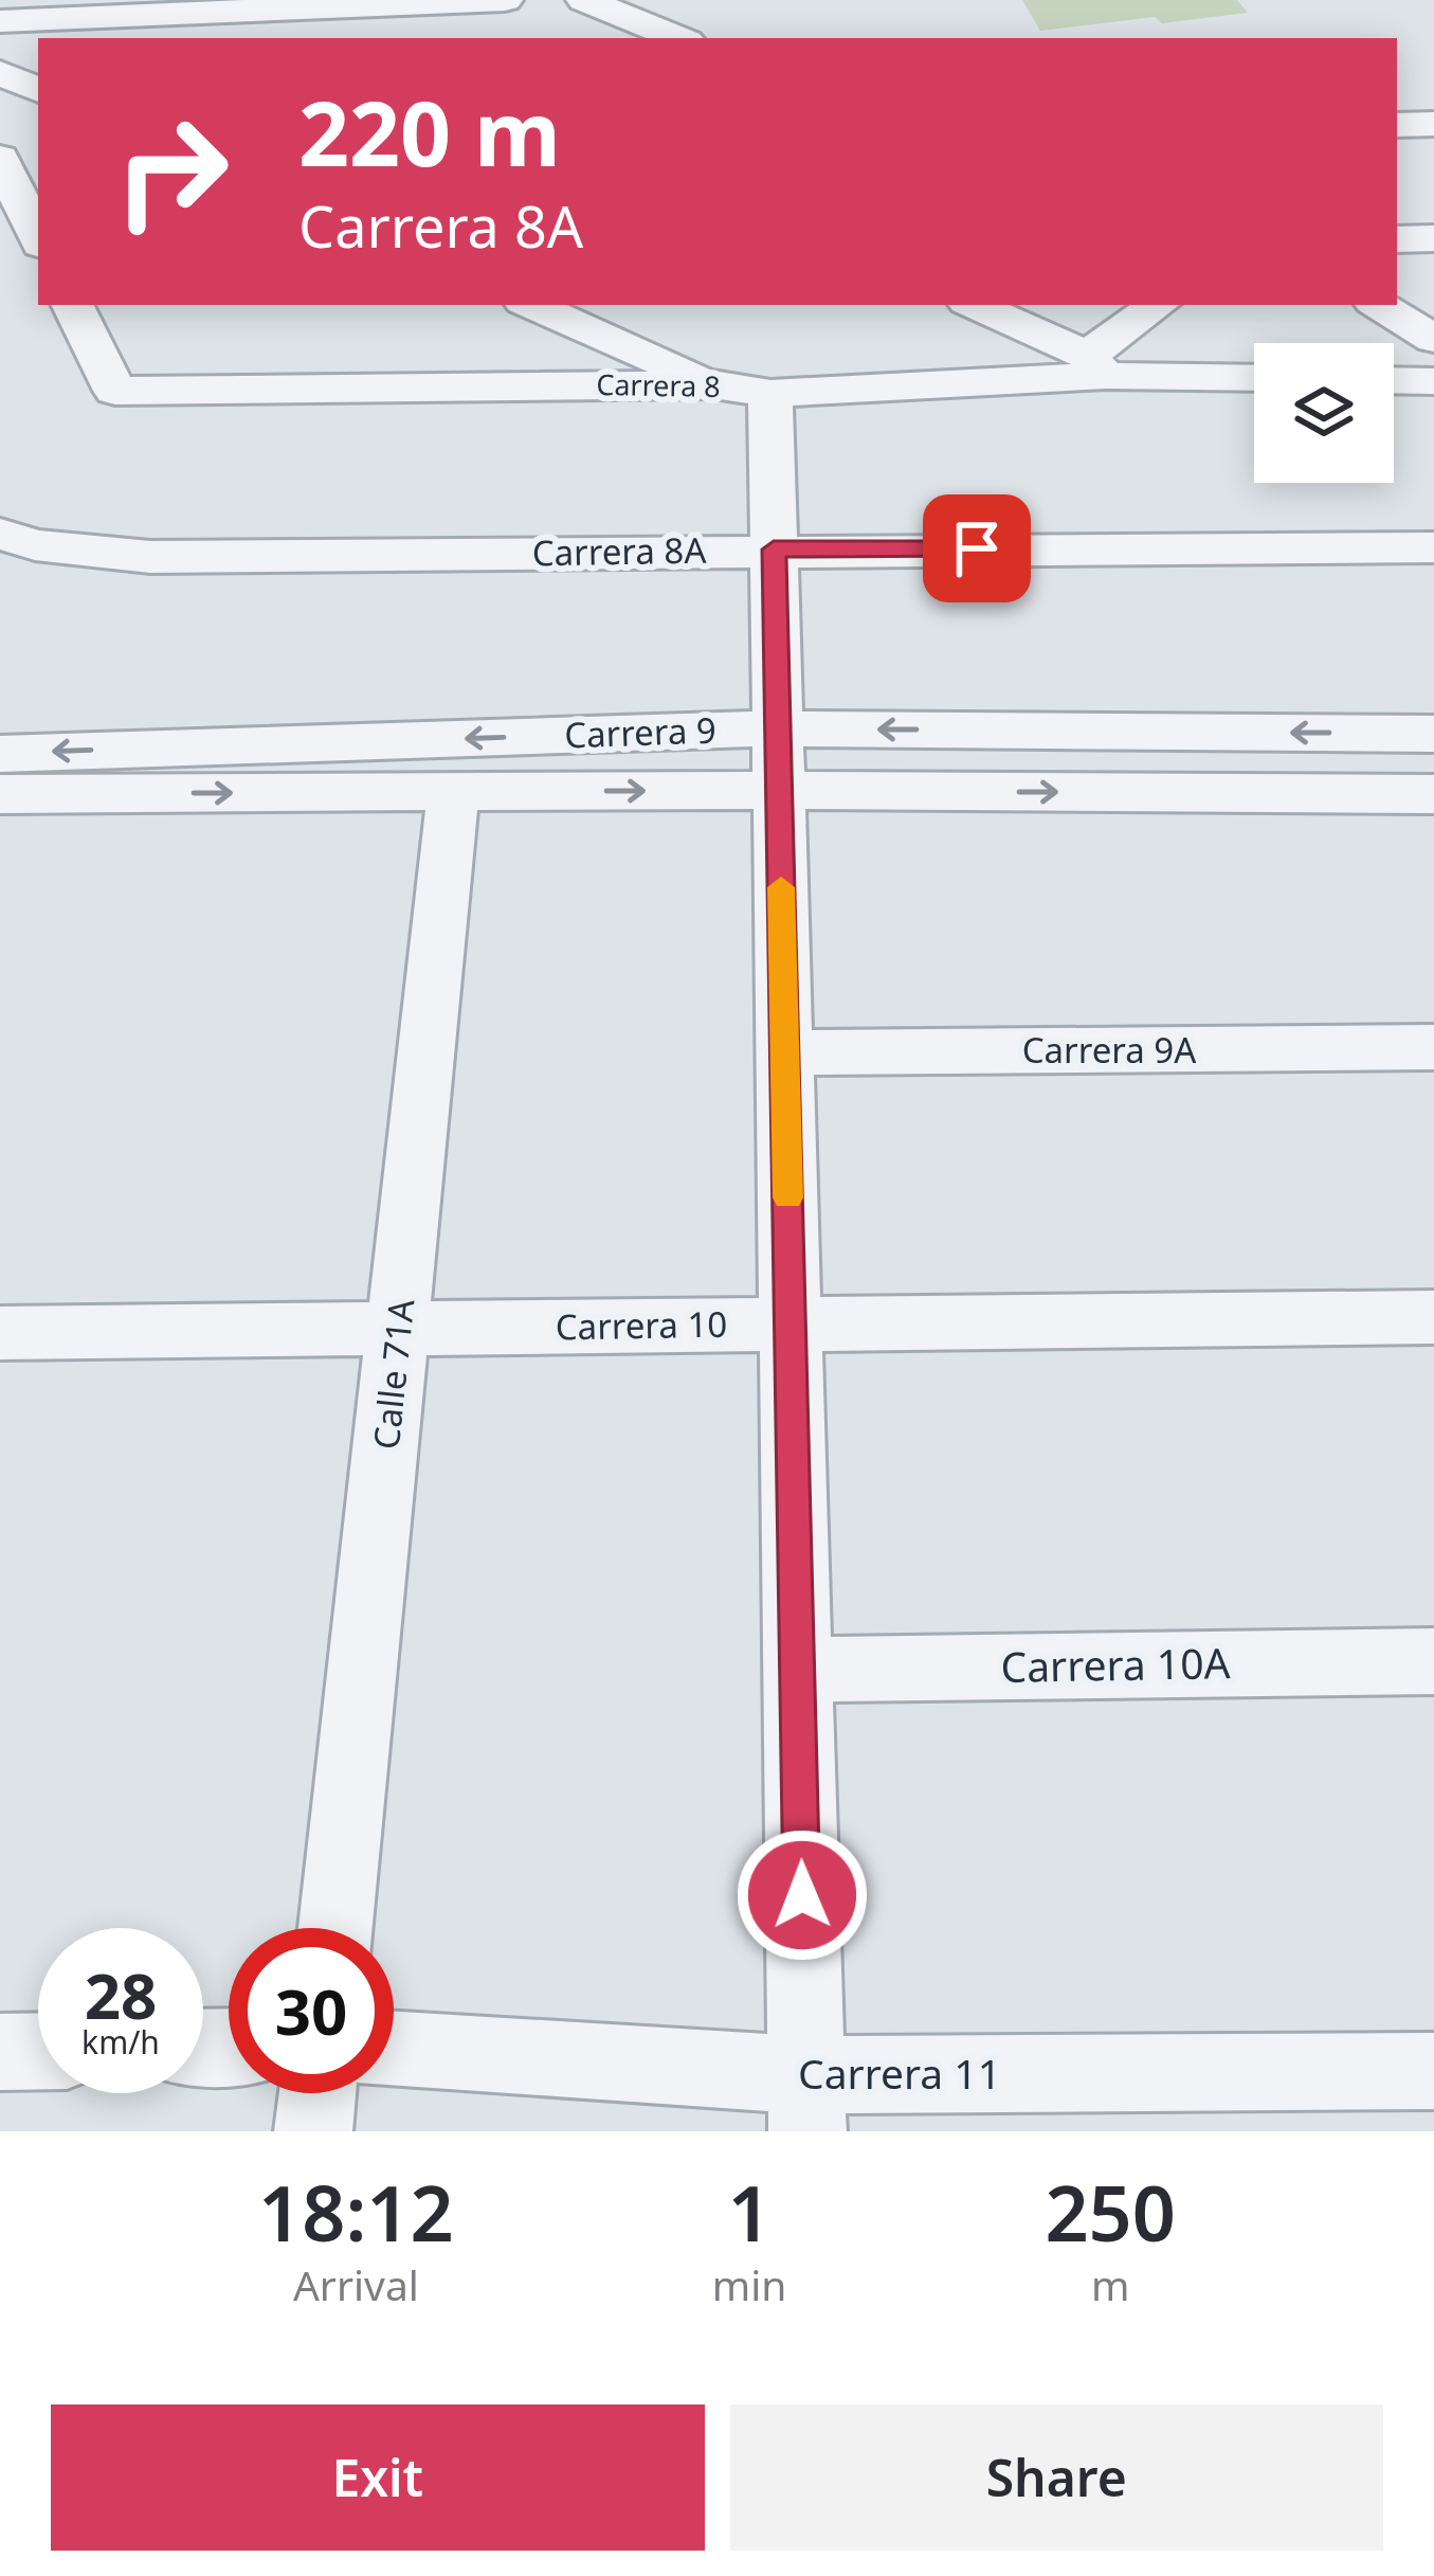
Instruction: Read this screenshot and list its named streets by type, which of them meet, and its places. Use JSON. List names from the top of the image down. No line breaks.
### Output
{"streets":{"street":["Carrera 8","Carrera 8A","Carrera 9","Carrera 9A","Carrera 10","Calle 71A","Carrera 10A","Carrera 11"]},"crossings":[["Carrera 9","Calle 71A"],["Carrera 10","Calle 71A"]],"page":{"turn":["220 m","Carrera 8A"],"speed":"28 km/h","limit":"30","eta":["18:12","Arrival","1","min","250","m"],"buttons":["Exit","Share"]}}
